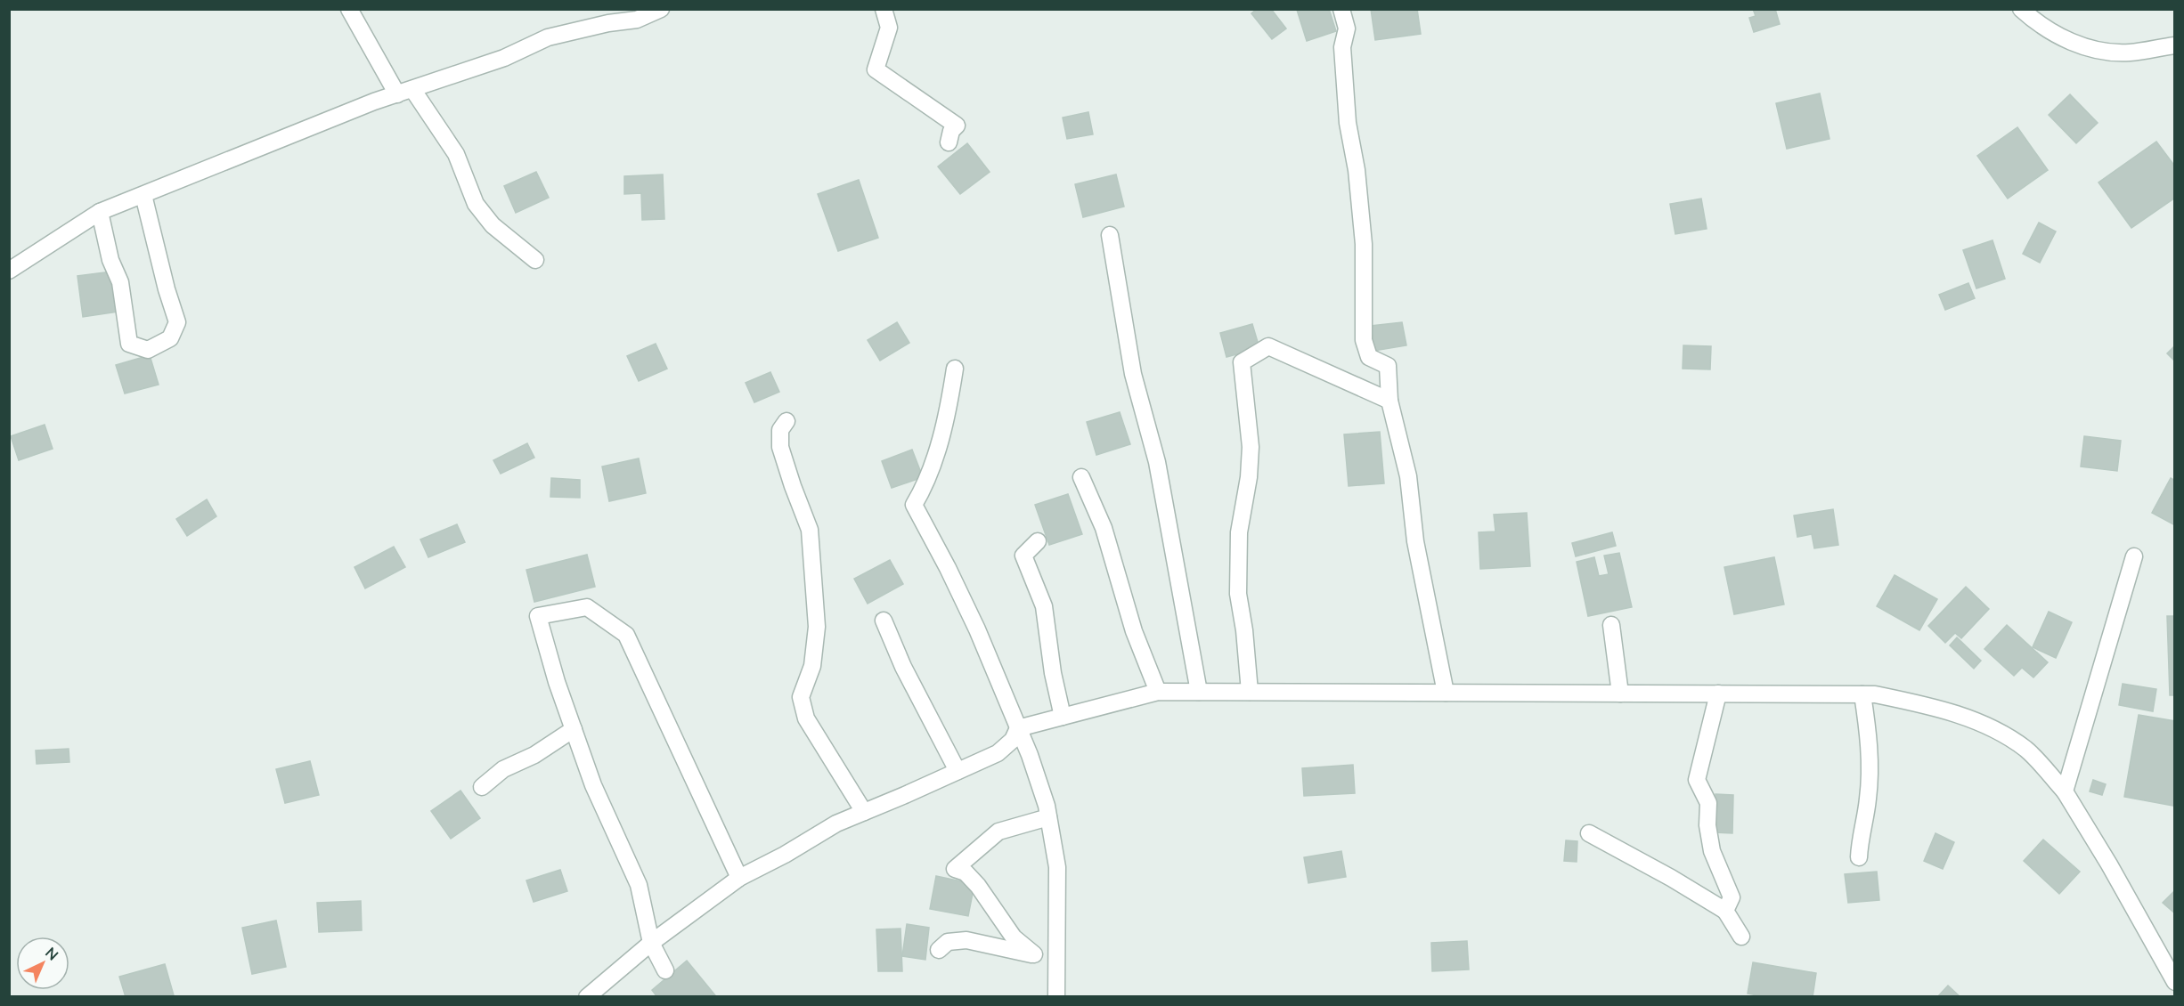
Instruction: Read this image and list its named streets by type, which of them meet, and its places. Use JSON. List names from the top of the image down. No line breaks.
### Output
{"north":"top right"}
